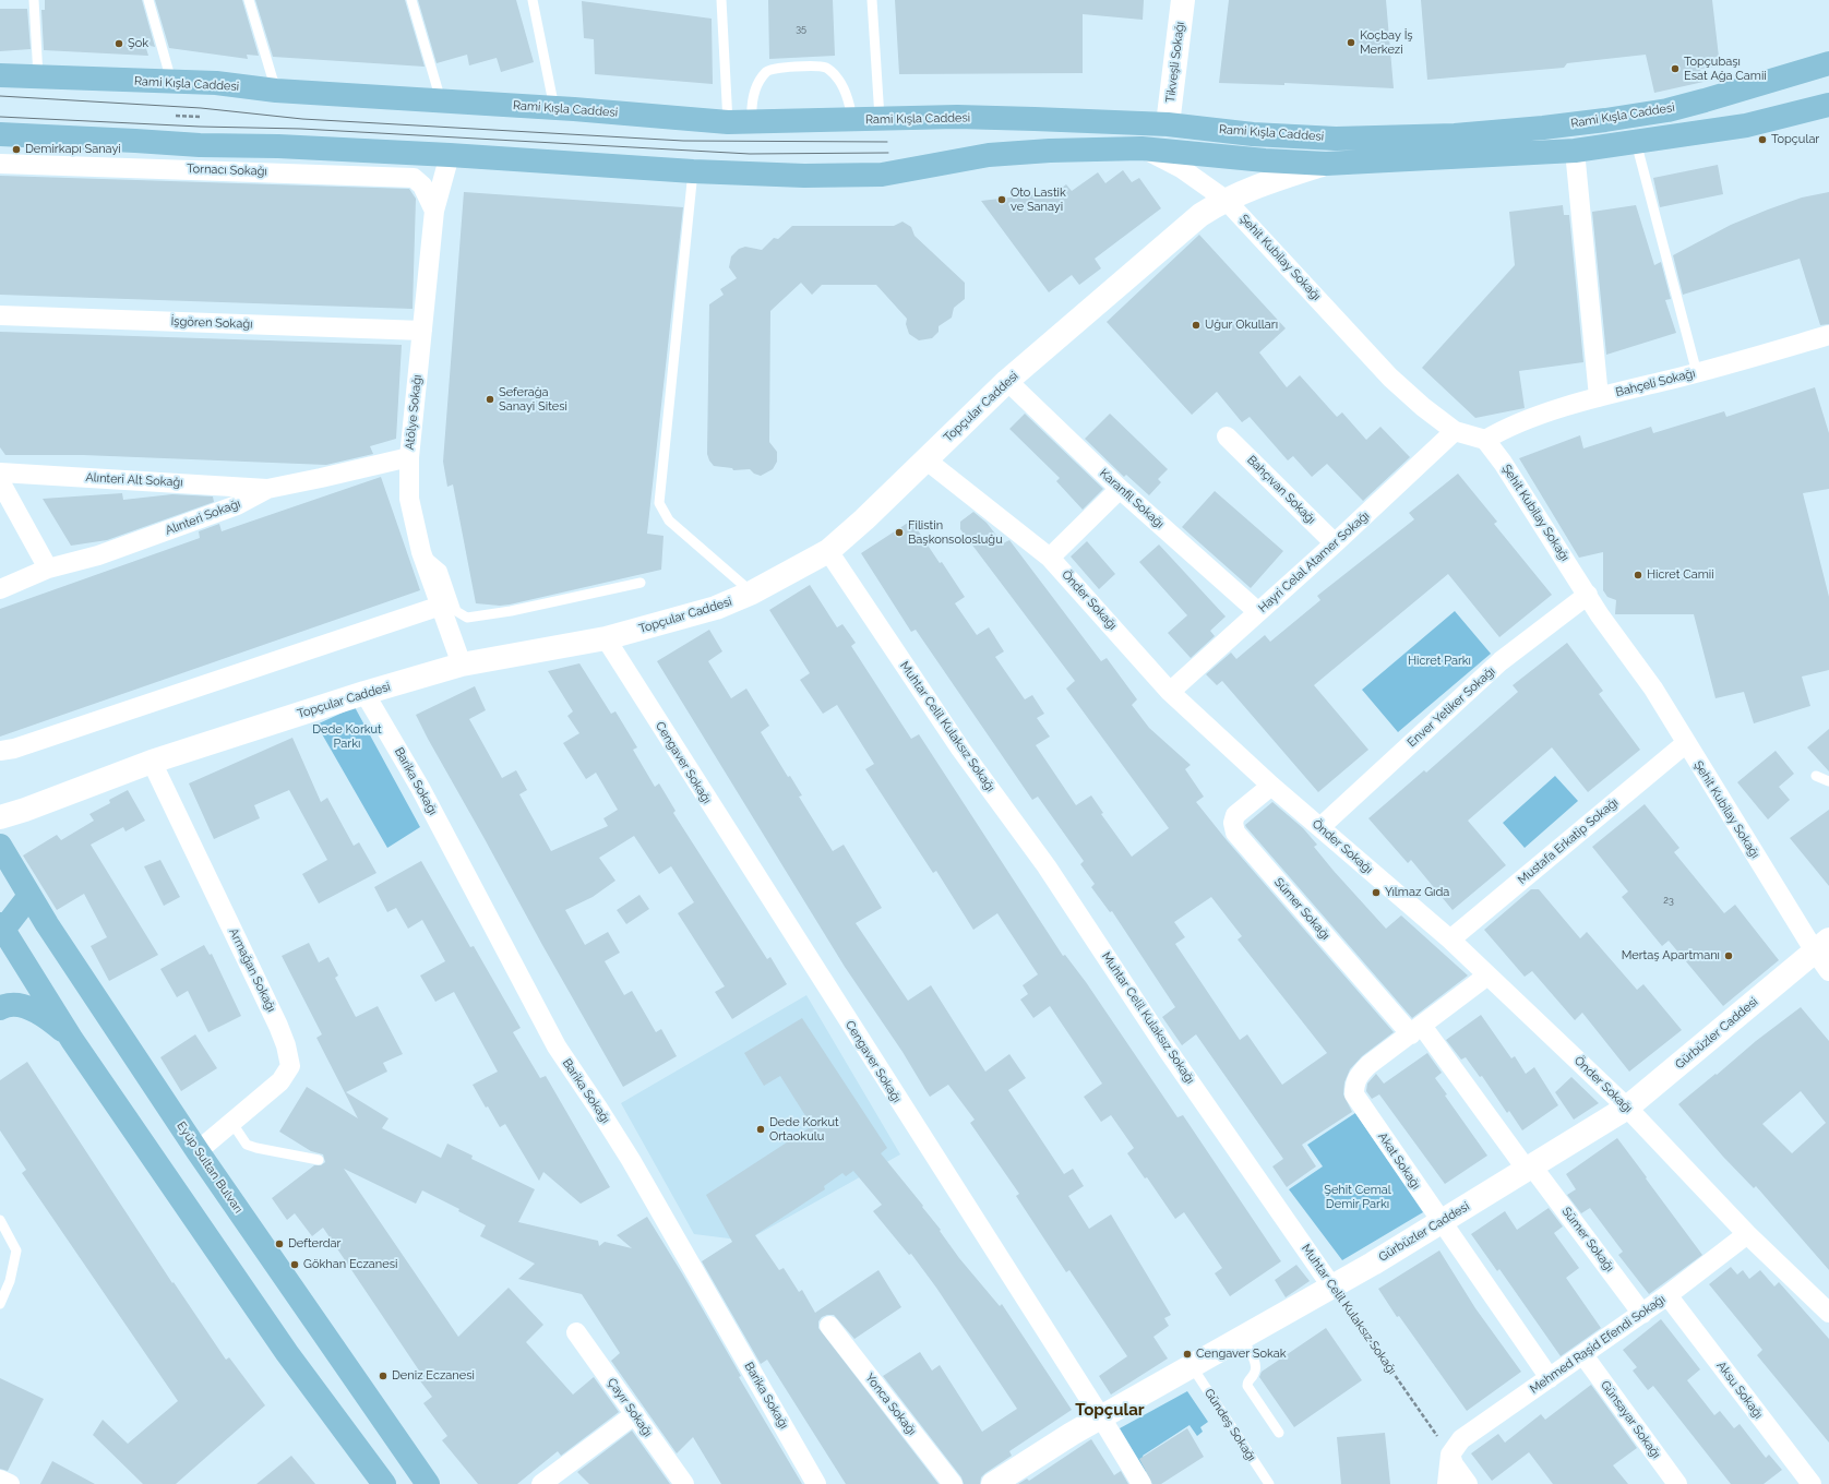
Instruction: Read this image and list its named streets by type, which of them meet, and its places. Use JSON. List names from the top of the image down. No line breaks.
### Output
{"streets":{"main road":["Rami Kışla Caddesi","Eyüp Sultan Bulvarı"],"street":["Tikveşli Sokağı","Tornacı Sokağı","Şehit Kubilay Sokağı","İşgören Sokağı","Bahçeli Sokağı","Topçular Caddesi","Atölye Sokağı","Alınteri Alt Sokağı","Bahçıvan Sokağı","Karanfil Sokağı","Alınteri Sokağı","Hayri Celal Atamer Sokağı","Önder Sokağı","Enver Yetiker Sokağı","Muhtar Celil Kulaksız Sokağı","Cengaver Sokağı","Barika Sokağı","Mustafa Erkatip Sokağı","Sümer Sokağı","Armağan Sokağı","Gürbüzler Caddesi","Akat Sokağı","Mehmed Raşid Efendi Sokağı","Aksu Sokağı","Yonca Sokağı","Çayır Sokağı","Günsayar Sokağı"],"lane":["Gündeş Sokağı"]},"crossings":[["Tikveşli Sokağı","Rami Kışla Caddesi"],["Tornacı Sokağı","Atölye Sokağı"],["Şehit Kubilay Sokağı","Bahçeli Sokağı"],["Şehit Kubilay Sokağı","Topçular Caddesi"],["Şehit Kubilay Sokağı","Hayri Celal Atamer Sokağı"],["Şehit Kubilay Sokağı","Enver Yetiker Sokağı"],["Şehit Kubilay Sokağı","Mustafa Erkatip Sokağı"],["Şehit Kubilay Sokağı","Gürbüzler Caddesi"],["İşgören Sokağı","Atölye Sokağı"],["Topçular Caddesi","Atölye Sokağı"],["Topçular Caddesi","Karanfil Sokağı"],["Topçular Caddesi","Önder Sokağı"],["Topçular Caddesi","Muhtar Celil Kulaksız Sokağı"],["Topçular Caddesi","Cengaver Sokağı"],["Topçular Caddesi","Barika Sokağı"],["Topçular Caddesi","Armağan Sokağı"],["Atölye Sokağı","Alınteri Sokağı"],["Alınteri Alt Sokağı","Alınteri Sokağı"],["Bahçıvan Sokağı","Hayri Celal Atamer Sokağı"],["Karanfil Sokağı","Hayri Celal Atamer Sokağı"],["Hayri Celal Atamer Sokağı","Önder Sokağı"],["Önder Sokağı","Enver Yetiker Sokağı"],["Önder Sokağı","Mustafa Erkatip Sokağı"],["Önder Sokağı","Sümer Sokağı"],["Önder Sokağı","Gürbüzler Caddesi"],["Önder Sokağı","Akat Sokağı"],["Önder Sokağı","Mehmed Raşid Efendi Sokağı"],["Muhtar Celil Kulaksız Sokağı","Gürbüzler Caddesi"],["Muhtar Celil Kulaksız Sokağı","Mehmed Raşid Efendi Sokağı"],["Cengaver Sokağı","Gürbüzler Caddesi"],["Sümer Sokağı","Gürbüzler Caddesi"],["Sümer Sokağı","Akat Sokağı"],["Sümer Sokağı","Mehmed Raşid Efendi Sokağı"],["Armağan Sokağı","Eyüp Sultan Bulvarı"],["Gürbüzler Caddesi","Akat Sokağı"],["Gürbüzler Caddesi","Gündeş Sokağı"],["Akat Sokağı","Mehmed Raşid Efendi Sokağı"],["Mehmed Raşid Efendi Sokağı","Aksu Sokağı"],["Mehmed Raşid Efendi Sokağı","Günsayar Sokağı"]],"districts":["Topçular"],"parks":["Hicret Parkı","Dede Korkut Parkı","Şehit Cemal Demir Parkı"],"places":["Koçbay İş Merkezi","Şok","Topçubaşı Esat Ağa Camii","Topçular","Demirkapı Sanayi","Oto Lastik ve Sanayi","Uğur Okulları","Seferağa Sanayi Sitesi","Filistin Başkonsolosluğu","Hicret Camii","Yılmaz Gıda","Mertaş Apartmanı","Dede Korkut Ortaokulu","Defterdar","Gökhan Eczanesi","Cengaver Sokak","Deniz Eczanesi"],"house_numbers":["35","23"]}
